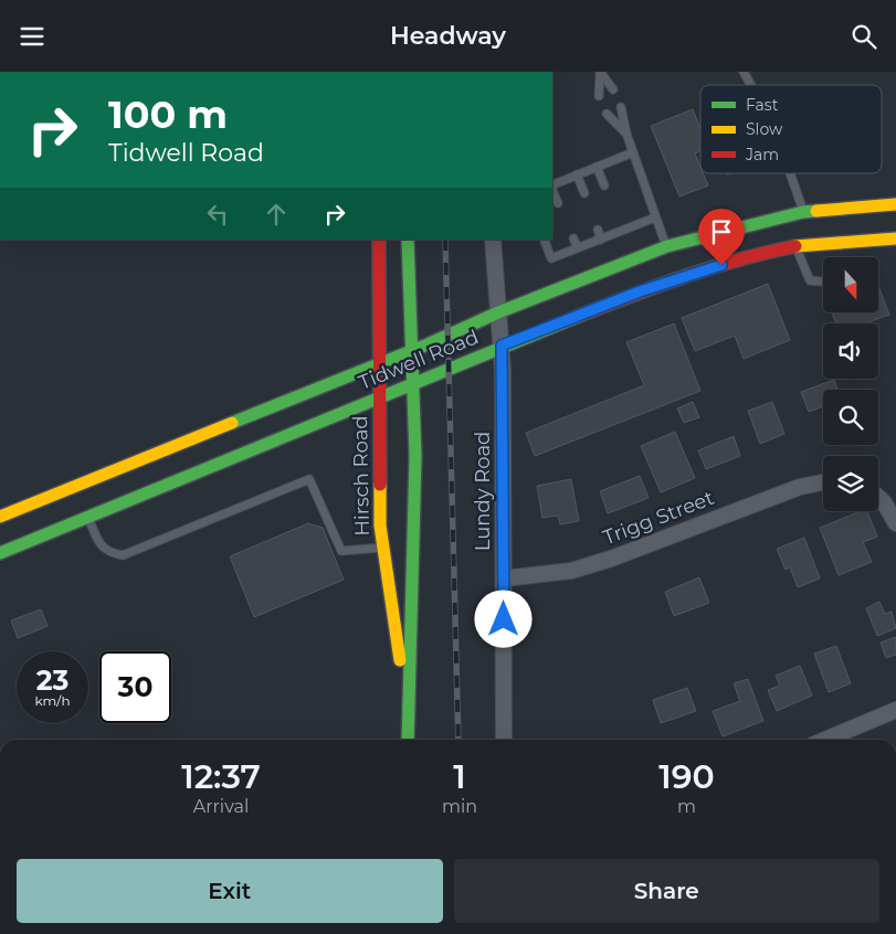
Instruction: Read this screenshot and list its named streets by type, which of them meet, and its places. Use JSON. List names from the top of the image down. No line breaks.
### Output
{"streets":{"main road":["Tidwell Road","Hirsch Road"],"street":["Lundy Road","Trigg Street"]},"crossings":[["Tidwell Road","Hirsch Road"],["Tidwell Road","Lundy Road"],["Lundy Road","Trigg Street"]],"legend":["Fast","Slow","Jam"],"north":"bottom","page":{"header":"Headway","turn":["100 m","Tidwell Road"],"speed":"23 km/h","limit":"30","eta":["12:37","Arrival","1","min","190","m"],"buttons":["Exit","Share"]}}
